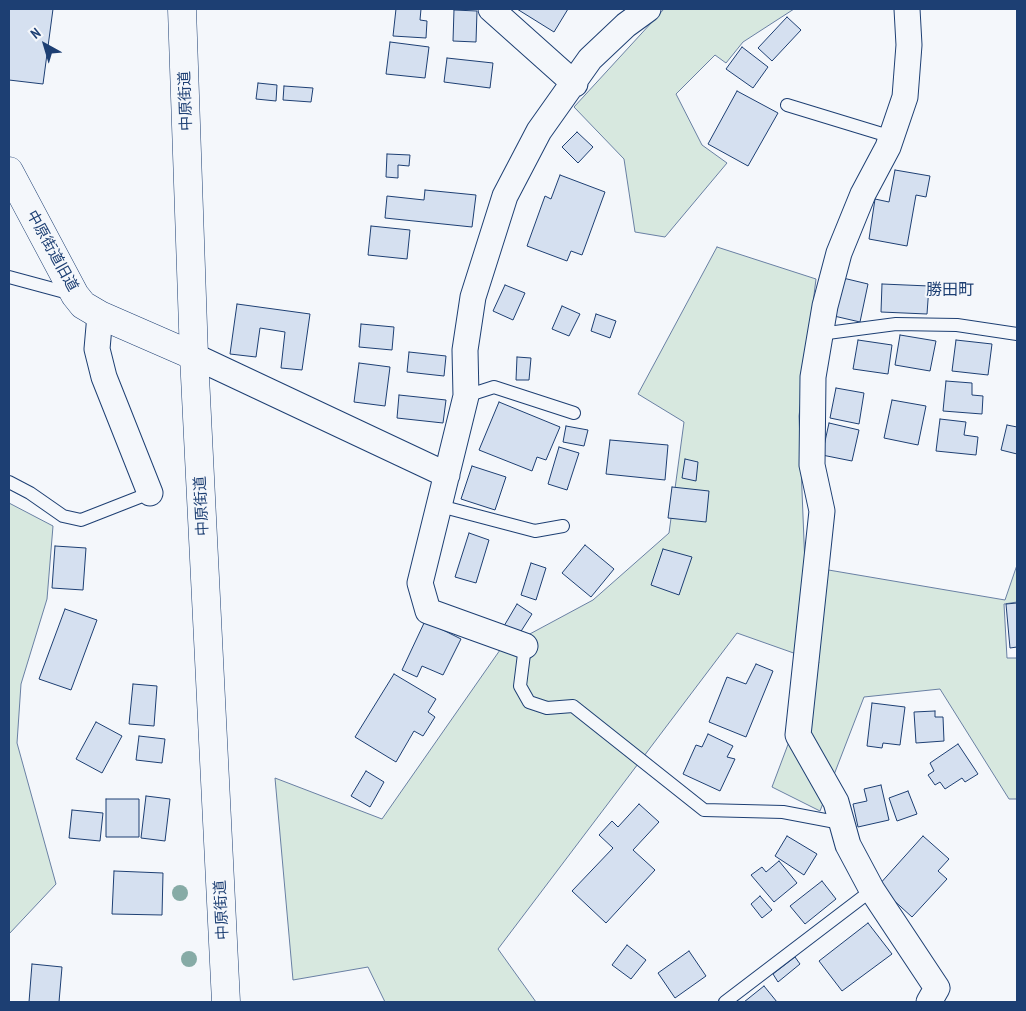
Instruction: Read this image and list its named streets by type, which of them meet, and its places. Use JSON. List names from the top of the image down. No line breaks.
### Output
{"streets":{"main road":["中原街道","中原街道旧道"]},"crossings":[["中原街道","中原街道旧道"]],"districts":["勝田町"],"north":"top left"}
